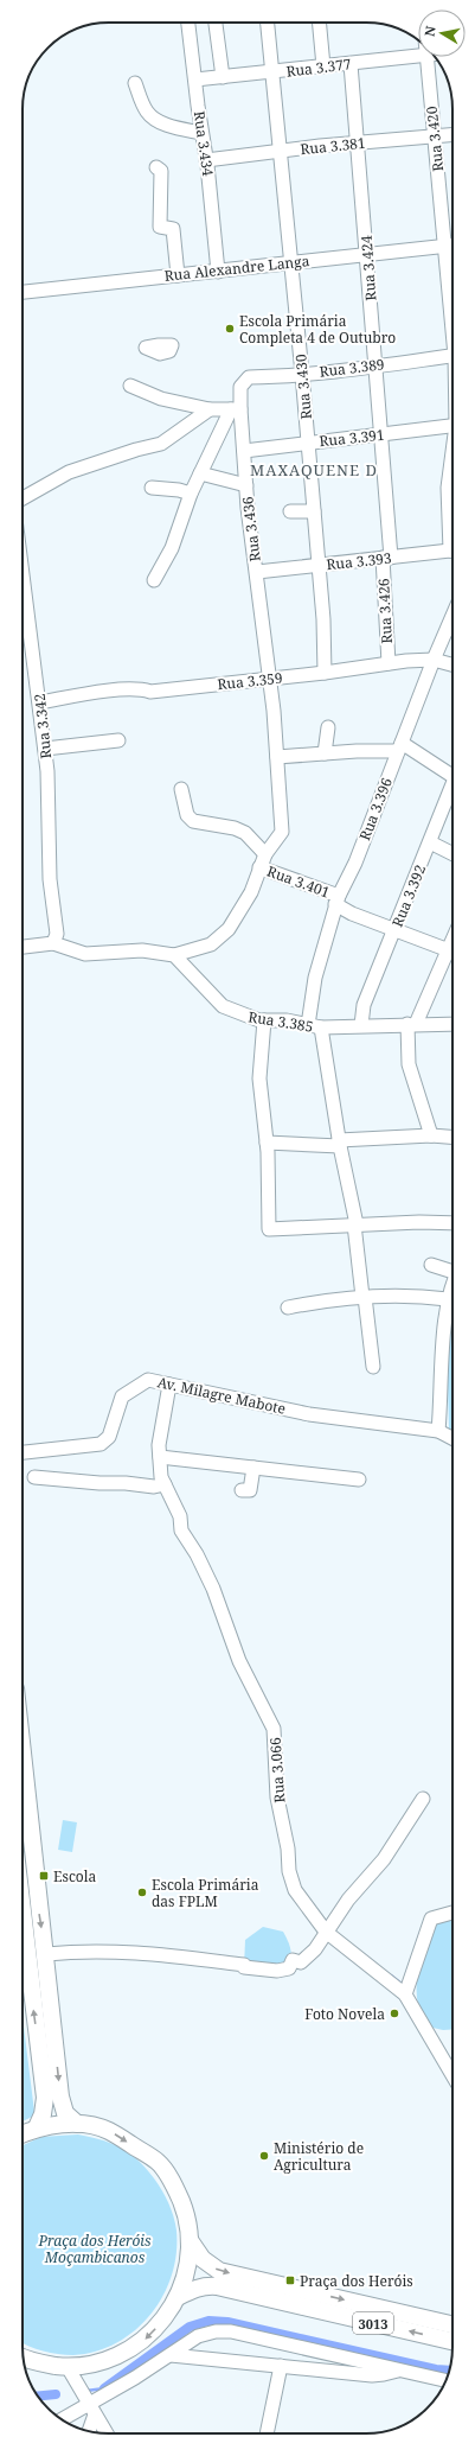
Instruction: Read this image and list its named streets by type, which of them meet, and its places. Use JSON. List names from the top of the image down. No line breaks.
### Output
{"streets":{"main road":["3013"],"street":["Rua 3.377","Rua 3.420","Rua 3.434","Rua 3.381","Rua Alexandre Langa","Rua 3.424","Rua 3.389","Rua 3.430","Rua 3.391","Rua 3.436","Rua 3.393","Rua 3.426","Rua 3.359","Rua 3.342","Rua 3.396","Rua 3.401","Rua 3.392","Rua 3.385","Av. Milagre Mabote","Rua 3.066"]},"crossings":[["Rua 3.377","Rua 3.434"],["Rua 3.377","Rua 3.424"],["Rua 3.377","Rua 3.430"],["Rua 3.420","Rua 3.381"],["Rua 3.420","Rua Alexandre Langa"],["Rua 3.434","Rua 3.381"],["Rua 3.434","Rua Alexandre Langa"],["Rua 3.381","Rua 3.424"],["Rua 3.381","Rua 3.430"],["Rua Alexandre Langa","Rua 3.424"],["Rua Alexandre Langa","Rua 3.430"],["Rua 3.424","Rua 3.389"],["Rua 3.424","Rua 3.391"],["Rua 3.424","Rua 3.393"],["Rua 3.424","Rua 3.426"],["Rua 3.389","Rua 3.430"],["Rua 3.389","Rua 3.436"],["Rua 3.430","Rua 3.391"],["Rua 3.430","Rua 3.393"],["Rua 3.430","Rua 3.359"],["Rua 3.391","Rua 3.436"],["Rua 3.436","Rua 3.393"],["Rua 3.436","Rua 3.359"],["Rua 3.436","Rua 3.401"],["Rua 3.436","Rua 3.385"],["Rua 3.393","Rua 3.426"],["Rua 3.426","Rua 3.359"],["Rua 3.359","Rua 3.342"],["Rua 3.359","Rua 3.396"],["Rua 3.396","Rua 3.401"],["Rua 3.396","Rua 3.385"],["Rua 3.401","Rua 3.392"],["Rua 3.392","Rua 3.385"],["Av. Milagre Mabote","Rua 3.066"]],"districts":["MAXAQUENE D"],"parks":["Praça dos Heróis Moçambicanos"],"places":{"other":["Escola Primária Completa 4 de Outubro","Escola Primária das FPLM","Foto Novela","Ministério de Agricultura"],"transit":["Escola","Praça dos Heróis"]},"north":"left"}
